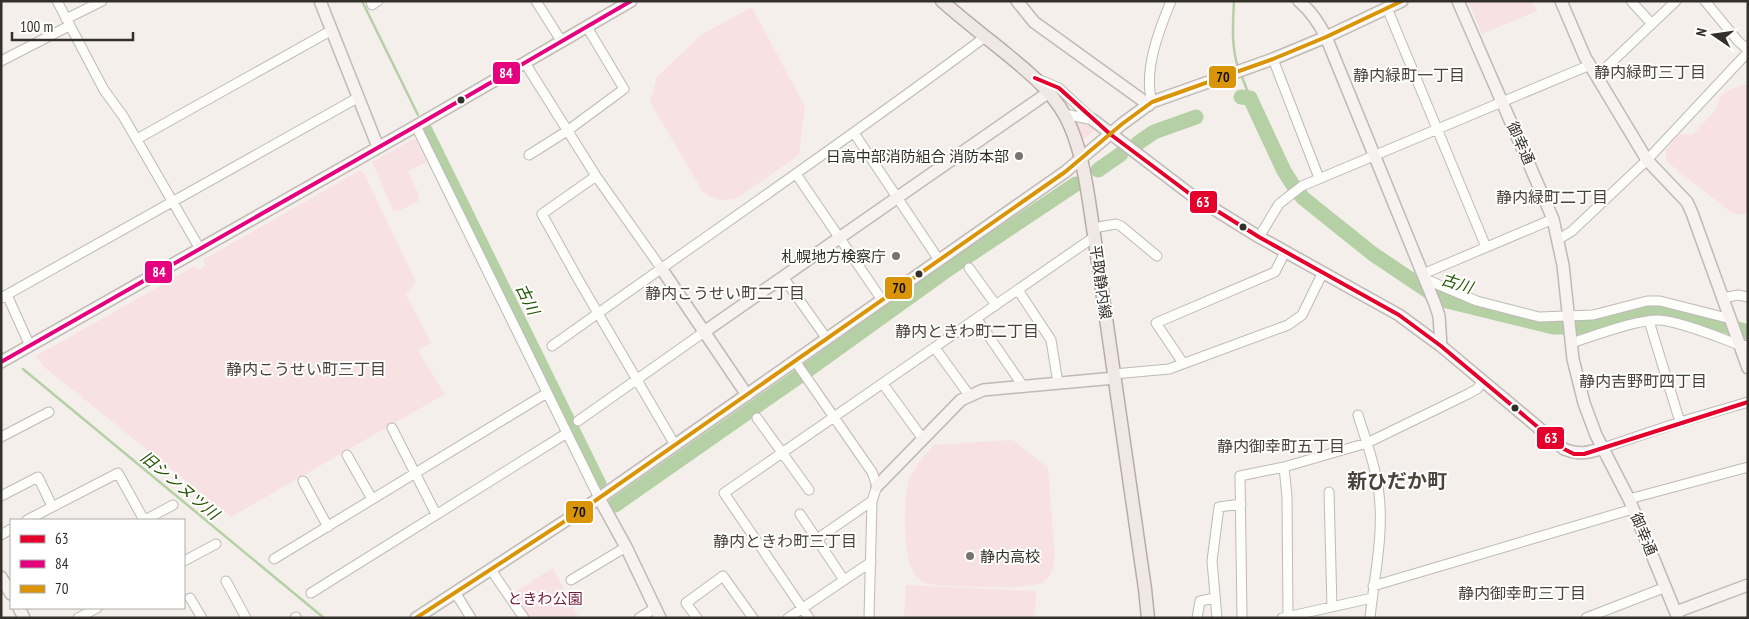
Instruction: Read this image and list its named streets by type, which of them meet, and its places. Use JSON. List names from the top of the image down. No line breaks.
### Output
{"streets":{"main road":["平取静内線"],"street":["御幸通"]},"districts":["静内緑町三丁目","静内緑町一丁目","静内緑町二丁目","静内こうせい町二丁目","静内ときわ町二丁目","静内こうせい町三丁目","静内吉野町四丁目","静内御幸町五丁目","新ひだか町","静内ときわ町三丁目","静内御幸町三丁目"],"water":["古川","旧シンヌツ川"],"parks":["ときわ公園"],"places":["日高中部消防組合 消防本部","札幌地方検察庁","静内高校"],"lines":["transit line 84","transit line 70","transit line 63"],"legend":["63","84","70"],"scale_bar":"100 m","north":"left"}
